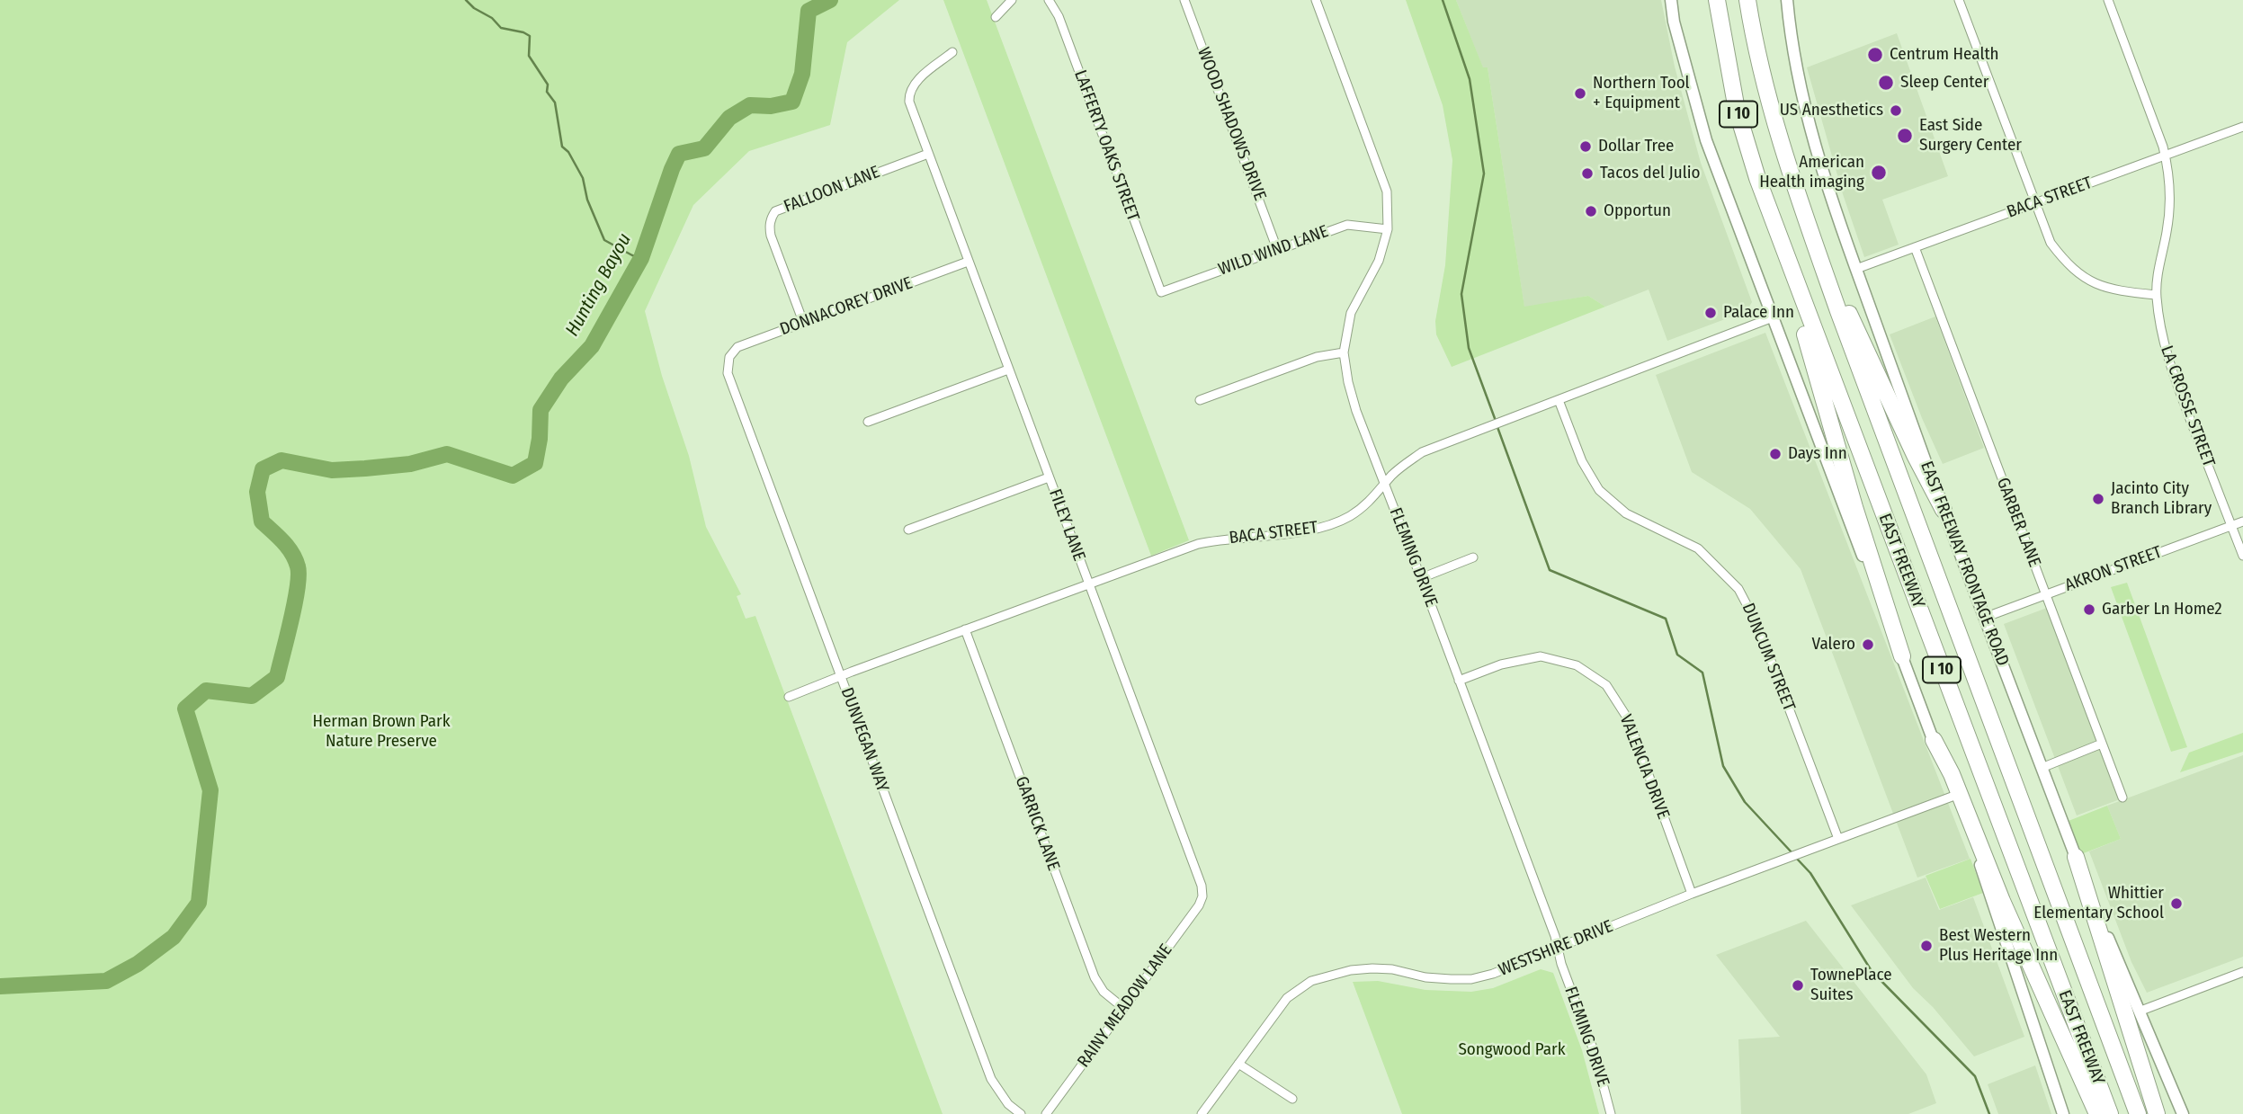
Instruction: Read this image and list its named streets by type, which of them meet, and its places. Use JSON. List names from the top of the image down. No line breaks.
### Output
{"streets":{"highway":["I 10","EAST FREEWAY"],"main road":["EAST FREEWAY FRONTAGE ROAD"],"street":["WOOD SHADOWS DRIVE","LAFFERTY OAKS STREET","FALLOON LANE","BACA STREET","WILD WIND LANE","DONNACOREY DRIVE","LA CROSSE STREET","GARBER LANE","FILEY LANE","FLEMING DRIVE","AKRON STREET","DUNCUM STREET","DUNVEGAN WAY","VALENCIA DRIVE","GARRICK LANE","WESTSHIRE DRIVE","RAINY MEADOW LANE"]},"crossings":[["WOOD SHADOWS DRIVE","WILD WIND LANE"],["LAFFERTY OAKS STREET","WILD WIND LANE"],["FALLOON LANE","DONNACOREY DRIVE"],["FALLOON LANE","FILEY LANE"],["BACA STREET","LA CROSSE STREET"],["BACA STREET","GARBER LANE"],["BACA STREET","FILEY LANE"],["BACA STREET","FLEMING DRIVE"],["BACA STREET","EAST FREEWAY FRONTAGE ROAD"],["BACA STREET","DUNCUM STREET"],["BACA STREET","DUNVEGAN WAY"],["BACA STREET","GARRICK LANE"],["WILD WIND LANE","FLEMING DRIVE"],["DONNACOREY DRIVE","FILEY LANE"],["DONNACOREY DRIVE","DUNVEGAN WAY"],["LA CROSSE STREET","AKRON STREET"],["GARBER LANE","AKRON STREET"],["FILEY LANE","RAINY MEADOW LANE"],["FLEMING DRIVE","VALENCIA DRIVE"],["FLEMING DRIVE","WESTSHIRE DRIVE"],["EAST FREEWAY FRONTAGE ROAD","AKRON STREET"],["DUNCUM STREET","WESTSHIRE DRIVE"],["VALENCIA DRIVE","WESTSHIRE DRIVE"],["GARRICK LANE","RAINY MEADOW LANE"]],"water":["Hunting Bayou"],"parks":["Herman Brown Park Nature Preserve","Songwood Park"],"places":["Centrum Health","Sleep Center","Northern Tool + Equipment","US Anesthetics","East Side Surgery Center","Dollar Tree","American Health imaging","Tacos del Julio","Opportun","Palace Inn","Days Inn","Jacinto City Branch Library","Garber Ln Home2","Valero","Whittier Elementary School","Best Western Plus Heritage Inn","TownePlace Suites"]}
